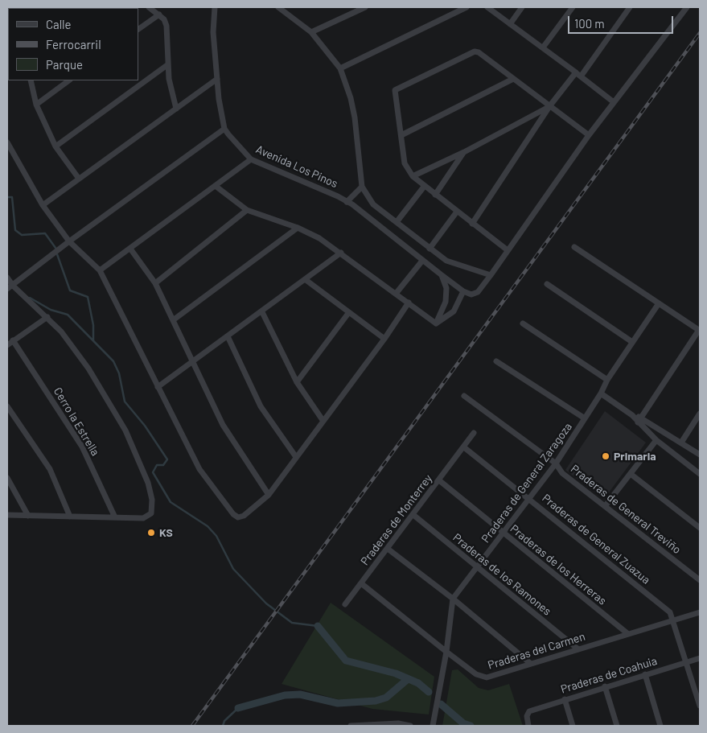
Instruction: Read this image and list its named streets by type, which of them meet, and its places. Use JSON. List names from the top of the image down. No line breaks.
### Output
{"streets":{"street":["Avenida Los Pinos","Cerro la Estrella","Praderas de General Zaragoza","Praderas de General Treviño","Praderas de Monterrey","Praderas de General Zuazua","Praderas de los Herreras","Praderas de los Ramones","Praderas del Carmen","Praderas de Coahuia"]},"crossings":[["Praderas de General Zaragoza","Praderas de General Treviño"],["Praderas de General Zaragoza","Praderas de General Zuazua"],["Praderas de General Zaragoza","Praderas de los Herreras"],["Praderas de General Zaragoza","Praderas de los Ramones"],["Praderas de Monterrey","Praderas de General Zuazua"],["Praderas de Monterrey","Praderas de los Herreras"],["Praderas de Monterrey","Praderas de los Ramones"],["Praderas de Monterrey","Praderas del Carmen"],["Praderas de General Zuazua","Praderas del Carmen"],["Praderas de los Herreras","Praderas del Carmen"],["Praderas de los Ramones","Praderas del Carmen"]],"places":["Primaria","KS"],"legend":["Calle","Ferrocarril","Parque"],"scale_bar":"100 m"}
